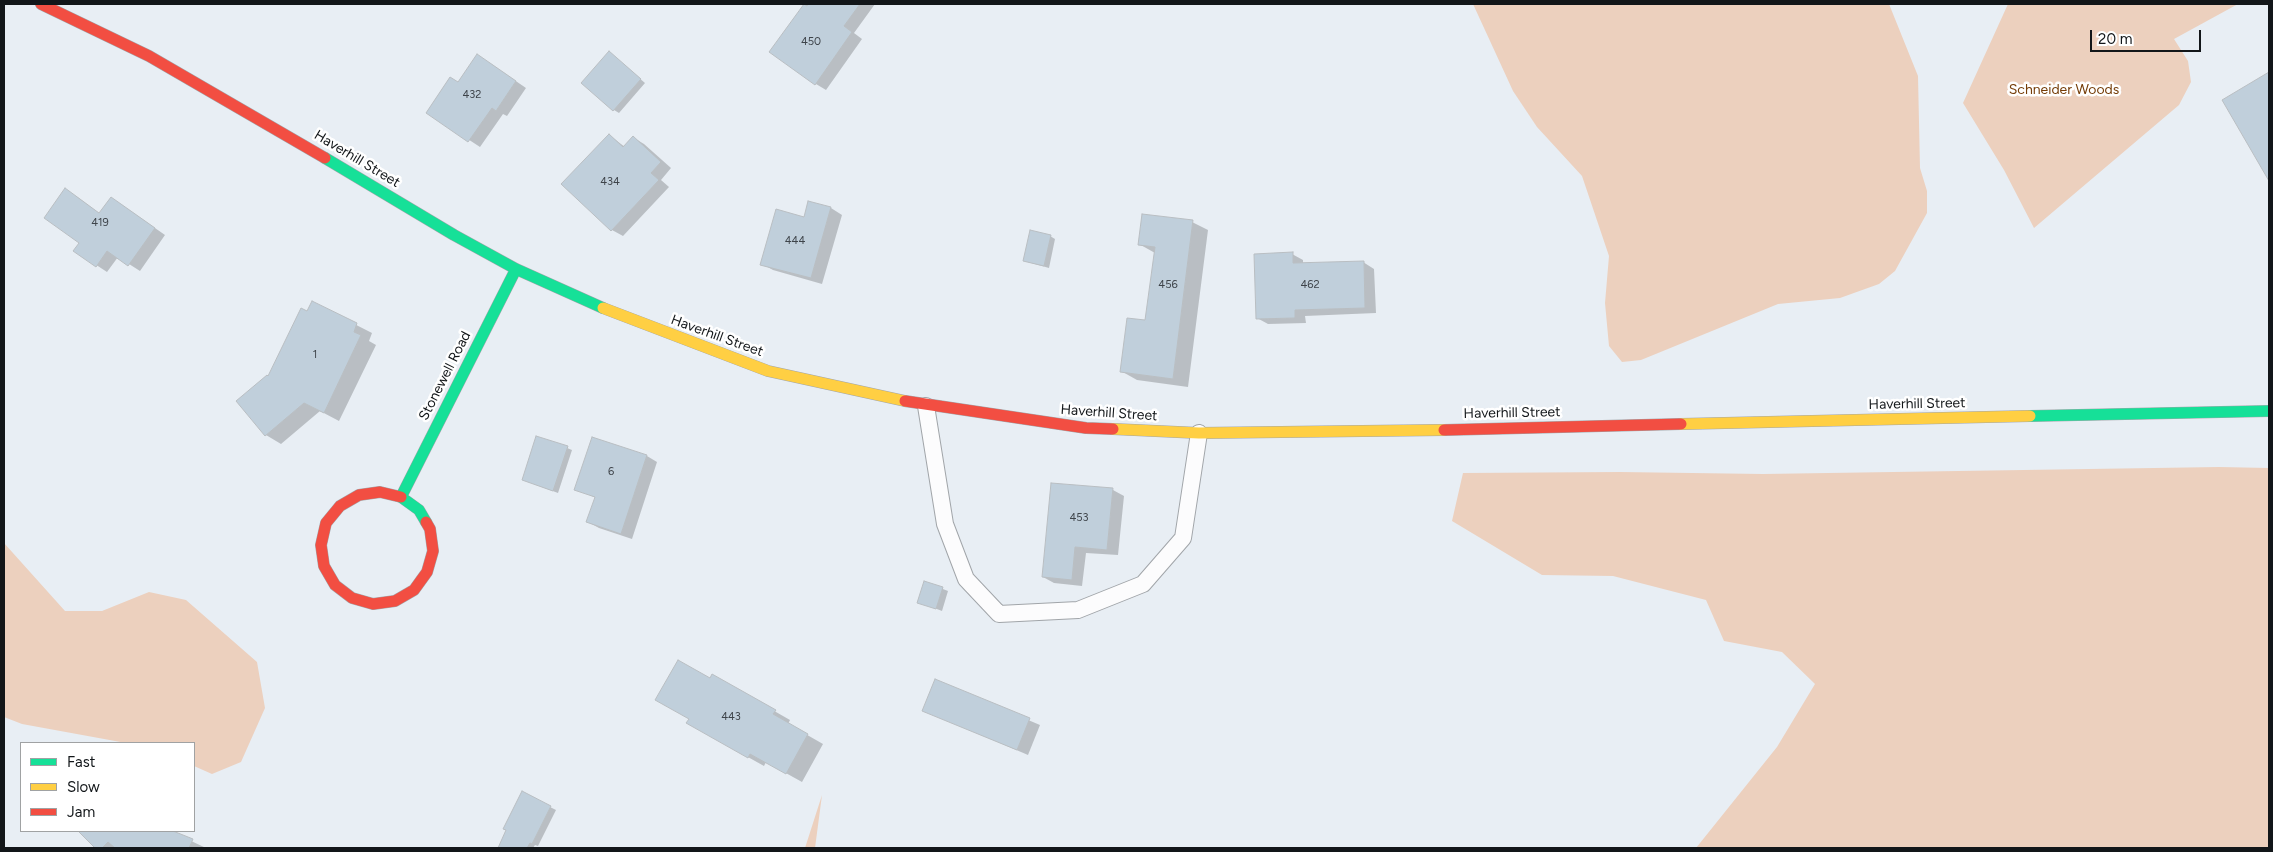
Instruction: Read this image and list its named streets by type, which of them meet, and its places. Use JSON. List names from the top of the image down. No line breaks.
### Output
{"streets":{"street":["Haverhill Street","Stonewell Road"]},"crossings":[["Haverhill Street","Stonewell Road"]],"parks":["Schneider Woods"],"house_numbers":["450","432","434","419","444","456","462","1","6","453","443"],"legend":["Fast","Slow","Jam"],"scale_bar":"20 m"}
